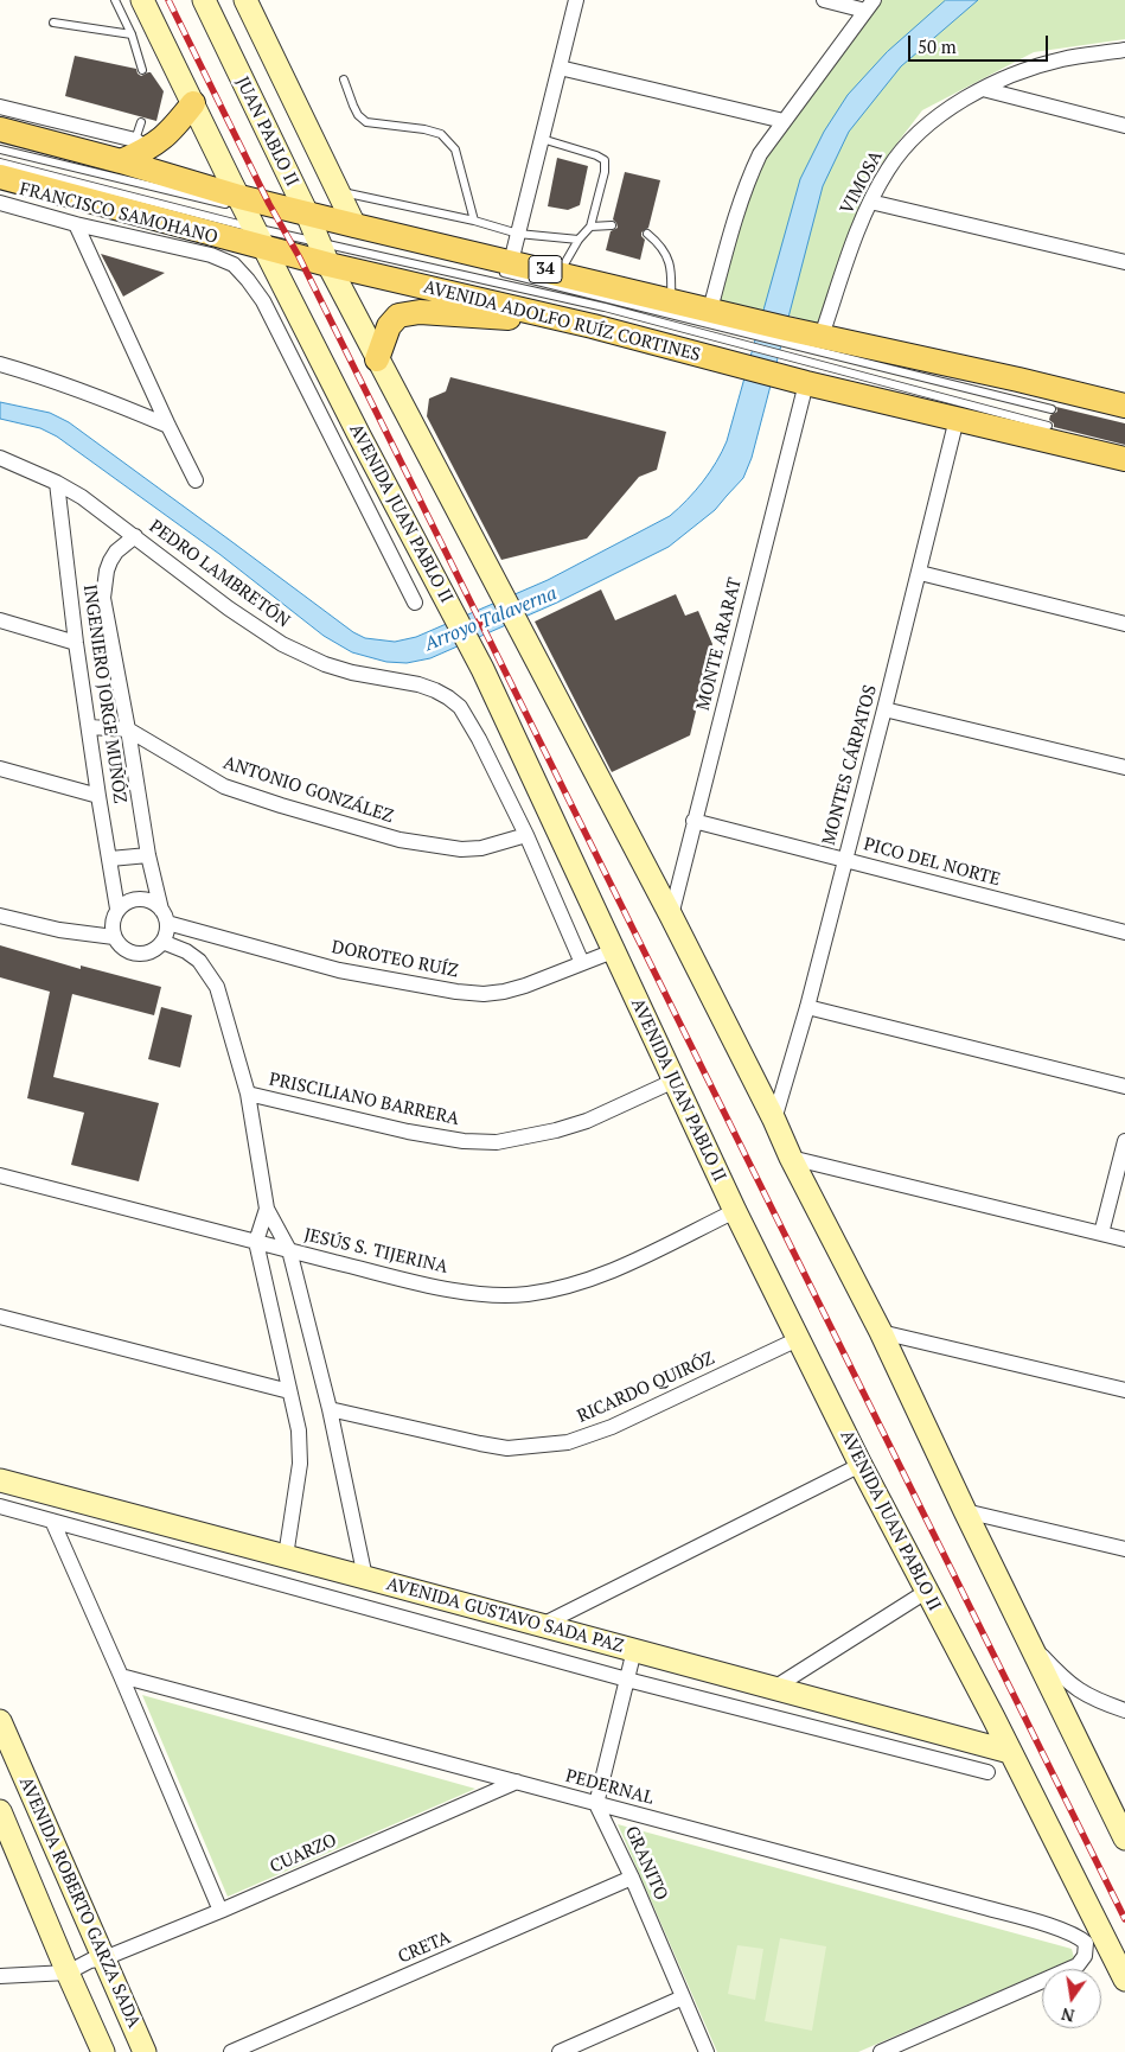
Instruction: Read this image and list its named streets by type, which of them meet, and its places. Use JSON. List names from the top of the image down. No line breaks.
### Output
{"streets":{"main road":["JUAN PABLO II","34","AVENIDA ADOLFO RUÍZ CORTINES","AVENIDA JUAN PABLO II","AVENIDA GUSTAVO SADA PAZ","AVENIDA ROBERTO GARZA SADA"],"street":["VIMOSA","FRANCISCO SAMOHANO","PEDRO LAMBRETÓN","MONTE ARARAT","INGENIERO JORGE MUÑÓZ","MONTES CÁRPATOS","ANTONIO GONZÁLEZ","PICO DEL NORTE","DOROTEO RUÍZ","PRISCILIANO BARRERA","JESÚS S. TIJERINA","RICARDO QUIRÓZ","PEDERNAL","CUARZO","GRANITO","CRETA"]},"crossings":[["JUAN PABLO II","AVENIDA ADOLFO RUÍZ CORTINES"],["VIMOSA","AVENIDA ADOLFO RUÍZ CORTINES"],["AVENIDA ADOLFO RUÍZ CORTINES","AVENIDA JUAN PABLO II"],["AVENIDA ADOLFO RUÍZ CORTINES","MONTE ARARAT"],["AVENIDA ADOLFO RUÍZ CORTINES","MONTES CÁRPATOS"],["AVENIDA JUAN PABLO II","DOROTEO RUÍZ"],["AVENIDA JUAN PABLO II","PRISCILIANO BARRERA"],["AVENIDA JUAN PABLO II","JESÚS S. TIJERINA"],["AVENIDA JUAN PABLO II","RICARDO QUIRÓZ"],["AVENIDA JUAN PABLO II","AVENIDA GUSTAVO SADA PAZ"],["PEDRO LAMBRETÓN","INGENIERO JORGE MUÑÓZ"],["PEDRO LAMBRETÓN","ANTONIO GONZÁLEZ"],["PEDRO LAMBRETÓN","DOROTEO RUÍZ"],["MONTE ARARAT","PICO DEL NORTE"],["INGENIERO JORGE MUÑÓZ","ANTONIO GONZÁLEZ"],["INGENIERO JORGE MUÑÓZ","DOROTEO RUÍZ"],["MONTES CÁRPATOS","PICO DEL NORTE"],["PEDERNAL","CUARZO"],["PEDERNAL","GRANITO"],["CUARZO","AVENIDA ROBERTO GARZA SADA"],["GRANITO","CRETA"]],"water":["Arroyo Talaverna"],"scale_bar":"50 m","north":"bottom"}
